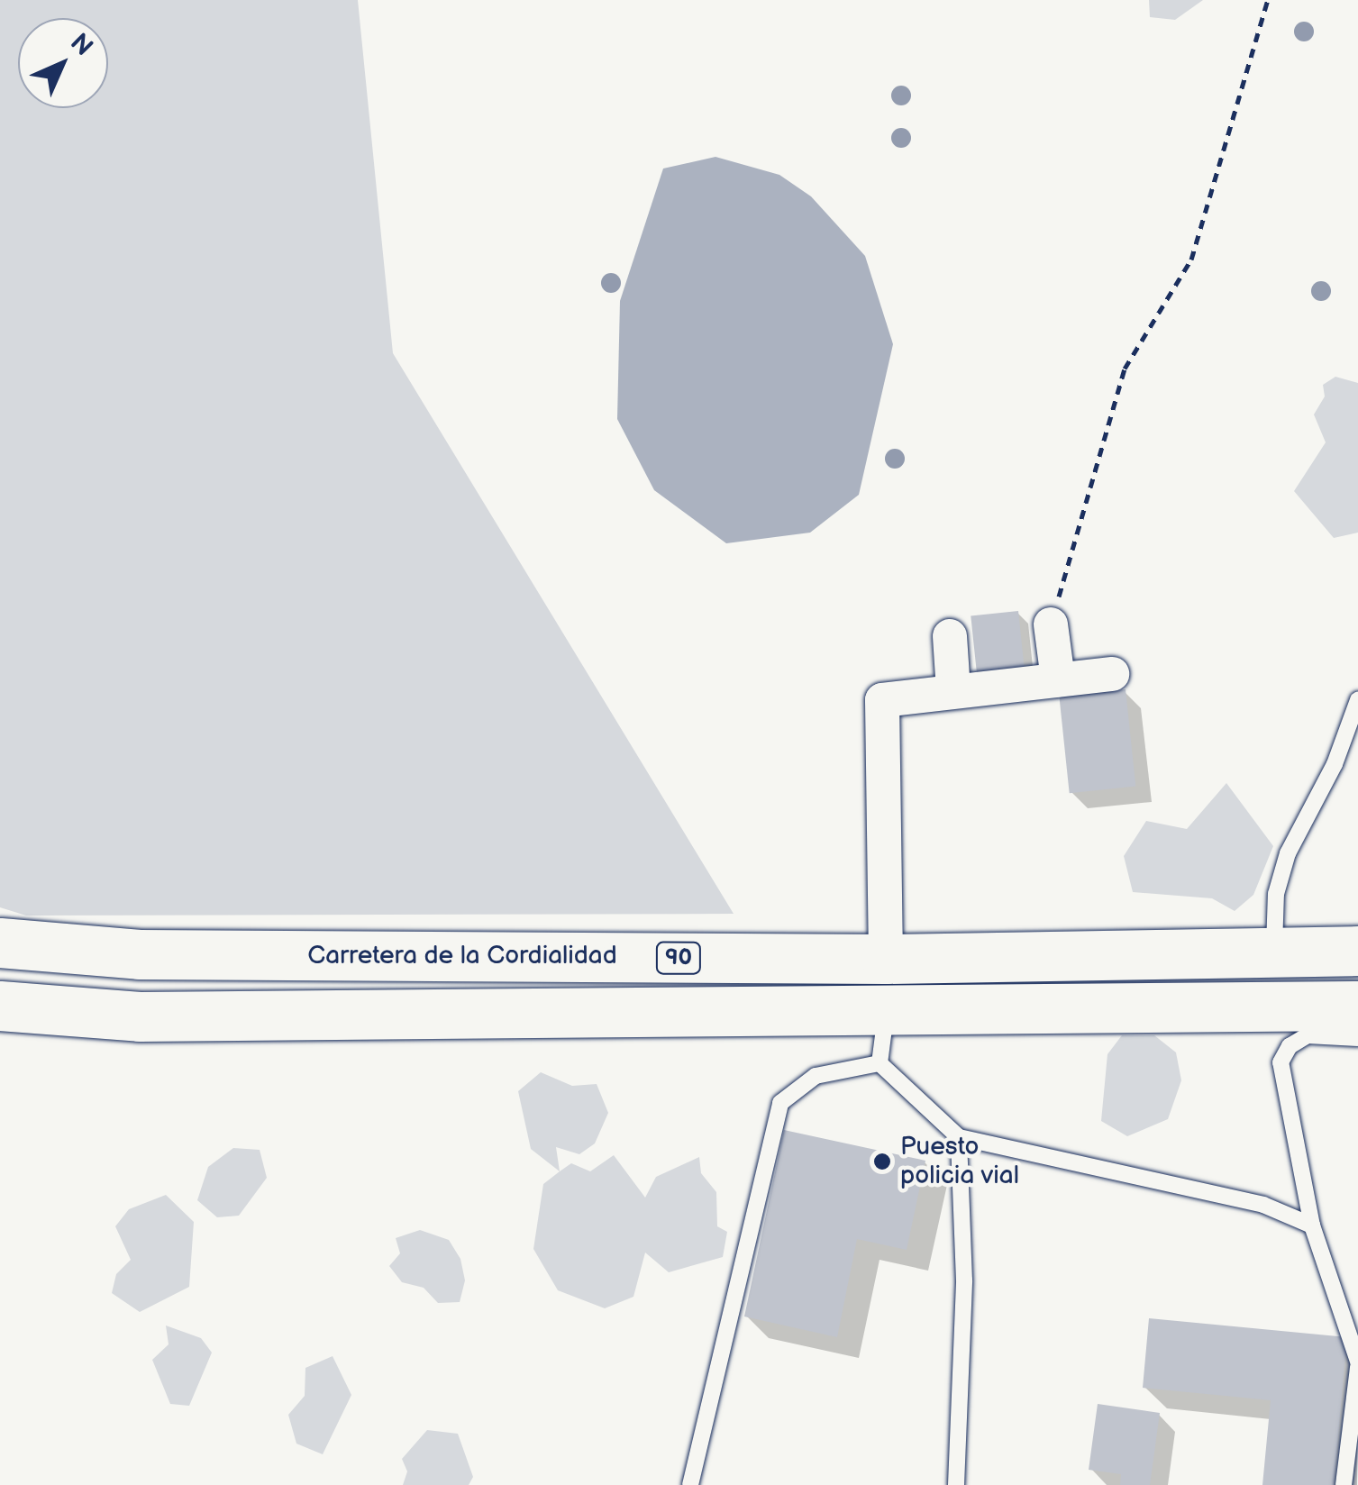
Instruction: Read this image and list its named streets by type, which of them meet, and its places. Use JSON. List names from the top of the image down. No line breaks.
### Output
{"streets":{"highway":["Carretera de la Cordialidad","90"]},"places":["Puesto policia vial"],"north":"top right"}
